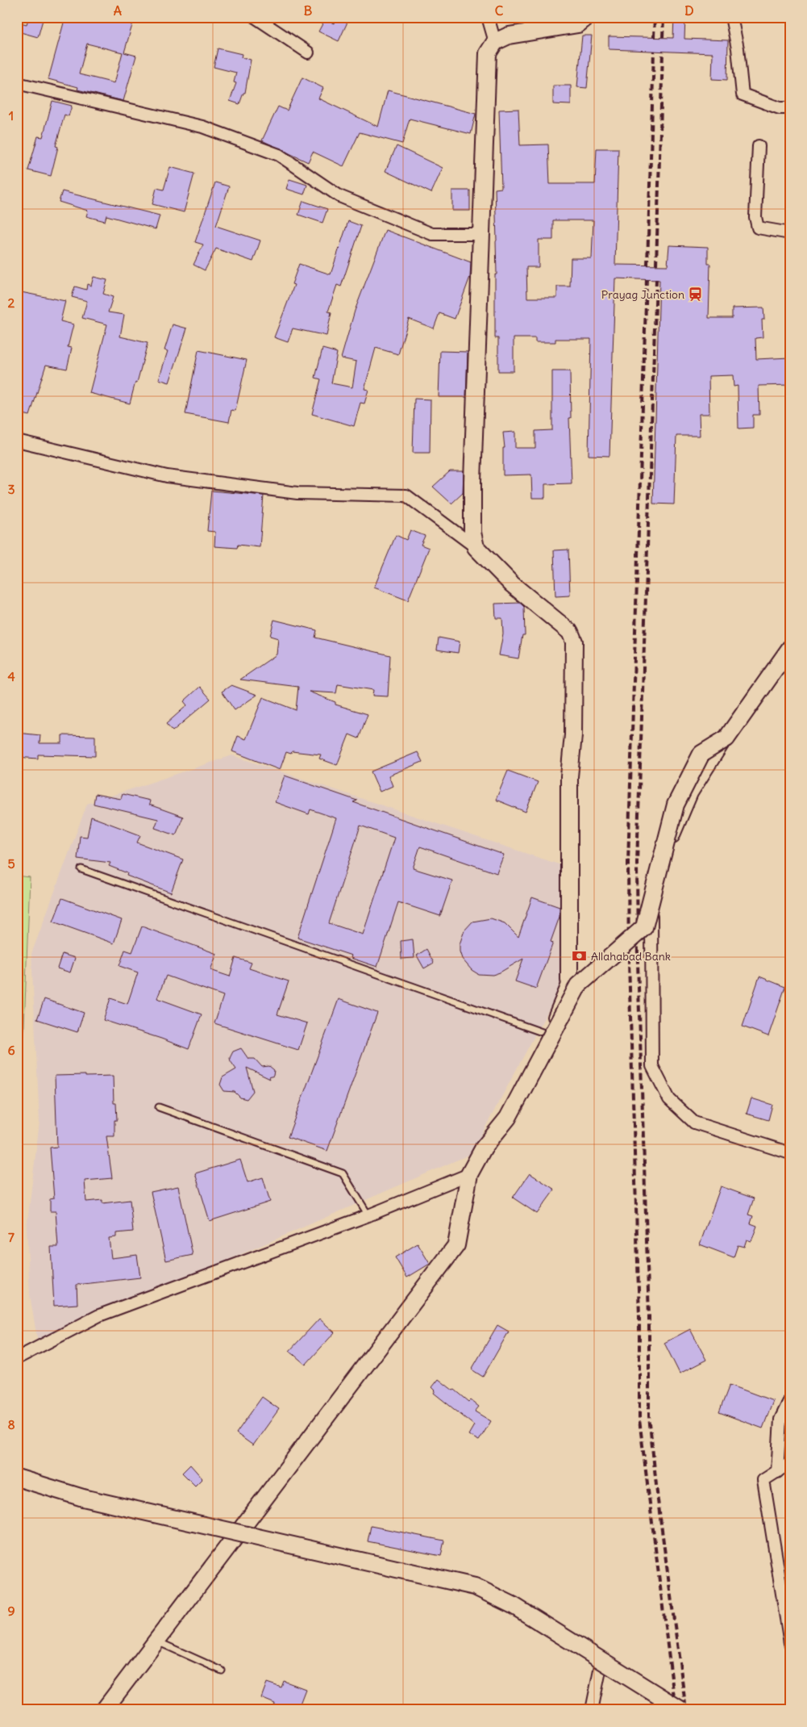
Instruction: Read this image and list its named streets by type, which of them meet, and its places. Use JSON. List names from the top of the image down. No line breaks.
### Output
{"places":{"station":["Prayag Junction"],"bank":["Allahabad Bank"]},"grid":{"columns":["A","B","C","D"],"rows":["1","2","3","4","5","6","7","8","9"]}}
